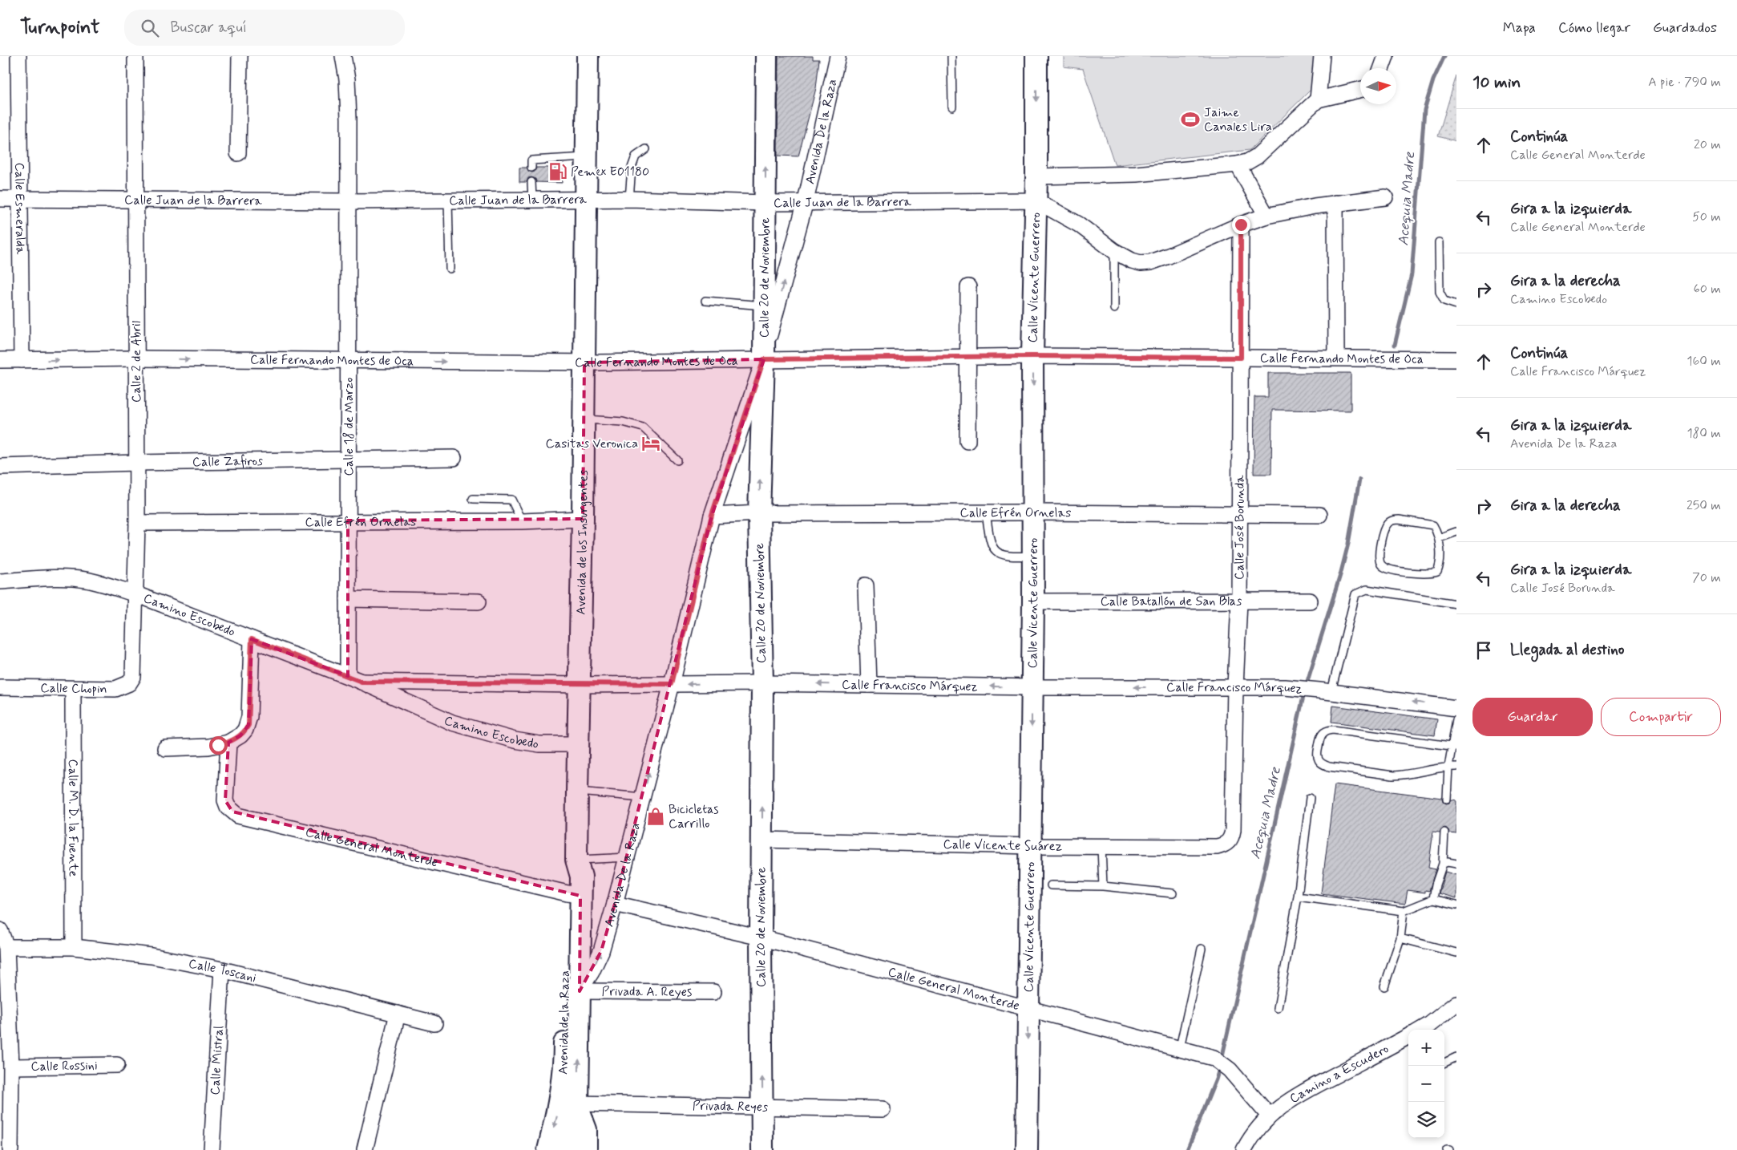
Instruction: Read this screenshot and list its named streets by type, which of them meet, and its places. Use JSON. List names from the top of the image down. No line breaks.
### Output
{"streets":{"main road":["Calle 20 de Noviembre","Calle Vicente Guerrero","Avenida de los Insurgentes","Avenida de la Raza"],"street":["Avenida De la Raza","Calle Juan de la Barrera","Calle Esmeralda","Calle Fernando Montes de Oca","Calle 2 de Abril","Calle 18 de Marzo","Calle Zafiros","Calle Efrén Ornelas","Calle José Borunda","Calle Batallón de San Blas","Camino Escobedo","Calle Francisco Márquez","Calle Chopin","Calle M. D. la Fuente","Calle Vicente Suárez","Calle General Monterde","Calle Toscani","Privada A. Reyes","Calle Mistral","Calle Rossini","Camino a Escudero","Privada Reyes"]},"crossings":[["Avenida De la Raza","Calle Juan de la Barrera"],["Avenida De la Raza","Calle 20 de Noviembre"],["Avenida De la Raza","Calle Fernando Montes de Oca"],["Avenida De la Raza","Calle Efrén Ornelas"],["Avenida De la Raza","Calle Francisco Márquez"],["Avenida De la Raza","Calle General Monterde"],["Avenida De la Raza","Privada A. Reyes"],["Avenida De la Raza","Avenida de la Raza"],["Calle Juan de la Barrera","Calle Esmeralda"],["Calle Juan de la Barrera","Calle 20 de Noviembre"],["Calle Juan de la Barrera","Calle Vicente Guerrero"],["Calle Juan de la Barrera","Calle 2 de Abril"],["Calle Juan de la Barrera","Calle 18 de Marzo"],["Calle Juan de la Barrera","Avenida de los Insurgentes"],["Calle Esmeralda","Calle Fernando Montes de Oca"],["Calle 20 de Noviembre","Calle Fernando Montes de Oca"],["Calle 20 de Noviembre","Calle Efrén Ornelas"],["Calle 20 de Noviembre","Calle Francisco Márquez"],["Calle 20 de Noviembre","Calle Vicente Suárez"],["Calle 20 de Noviembre","Calle General Monterde"],["Calle 20 de Noviembre","Privada Reyes"],["Calle Vicente Guerrero","Calle Fernando Montes de Oca"],["Calle Vicente Guerrero","Calle Efrén Ornelas"],["Calle Vicente Guerrero","Calle Batallón de San Blas"],["Calle Vicente Guerrero","Calle Francisco Márquez"],["Calle Vicente Guerrero","Calle Vicente Suárez"],["Calle Vicente Guerrero","Calle General Monterde"],["Calle Fernando Montes de Oca","Calle 2 de Abril"],["Calle Fernando Montes de Oca","Calle 18 de Marzo"],["Calle Fernando Montes de Oca","Calle José Borunda"],["Calle Fernando Montes de Oca","Avenida de los Insurgentes"],["Calle 2 de Abril","Calle Zafiros"],["Calle 2 de Abril","Calle Efrén Ornelas"],["Calle 2 de Abril","Camino Escobedo"],["Calle 2 de Abril","Calle Chopin"],["Calle 18 de Marzo","Calle Zafiros"],["Calle 18 de Marzo","Calle Efrén Ornelas"],["Calle 18 de Marzo","Camino Escobedo"],["Calle Efrén Ornelas","Calle José Borunda"],["Calle Efrén Ornelas","Avenida de los Insurgentes"],["Calle José Borunda","Calle Batallón de San Blas"],["Calle José Borunda","Calle Francisco Márquez"],["Calle José Borunda","Calle Vicente Suárez"],["Avenida de los Insurgentes","Camino Escobedo"],["Avenida de los Insurgentes","Calle Francisco Márquez"],["Avenida de los Insurgentes","Calle General Monterde"],["Avenida de los Insurgentes","Avenida de la Raza"],["Camino Escobedo","Calle Francisco Márquez"],["Calle Chopin","Calle M. D. la Fuente"],["Calle M. D. la Fuente","Calle Toscani"],["Calle General Monterde","Avenida de la Raza"],["Calle General Monterde","Camino a Escudero"],["Calle Toscani","Calle Mistral"],["Privada A. Reyes","Avenida de la Raza"],["Avenida de la Raza","Privada Reyes"]],"one_way":["Avenida De la Raza","Calle 20 de Noviembre","Calle Vicente Guerrero","Calle Fernando Montes de Oca","Calle Francisco Márquez"],"water":["Acequia Madre"],"places":{"sports":["Jaime Canales Lira"],"fuel station":["Pemex E01180"],"hotel":["Casitas Veronica"],"shop":["Bicicletas Carrillo"]},"north":"right","page":{"header":"Turnpoint","search":"Buscar aquí","nav":["Mapa","Cómo llegar","Guardados"],"heading":["10 min","A pie · 790 m"],"list":[["Continúa","Calle General Monterde","20 m"],["Gira a la izquierda","Calle General Monterde","50 m"],["Gira a la derecha","Camino Escobedo","60 m"],["Continúa","Calle Francisco Márquez","160 m"],["Gira a la izquierda","Avenida De la Raza","180 m"],["Gira a la derecha","250 m"],["Gira a la izquierda","Calle José Borunda","70 m"],"Llegada al destino"],"buttons":["Guardar","Compartir"],"map_buttons":["+","−"]}}
